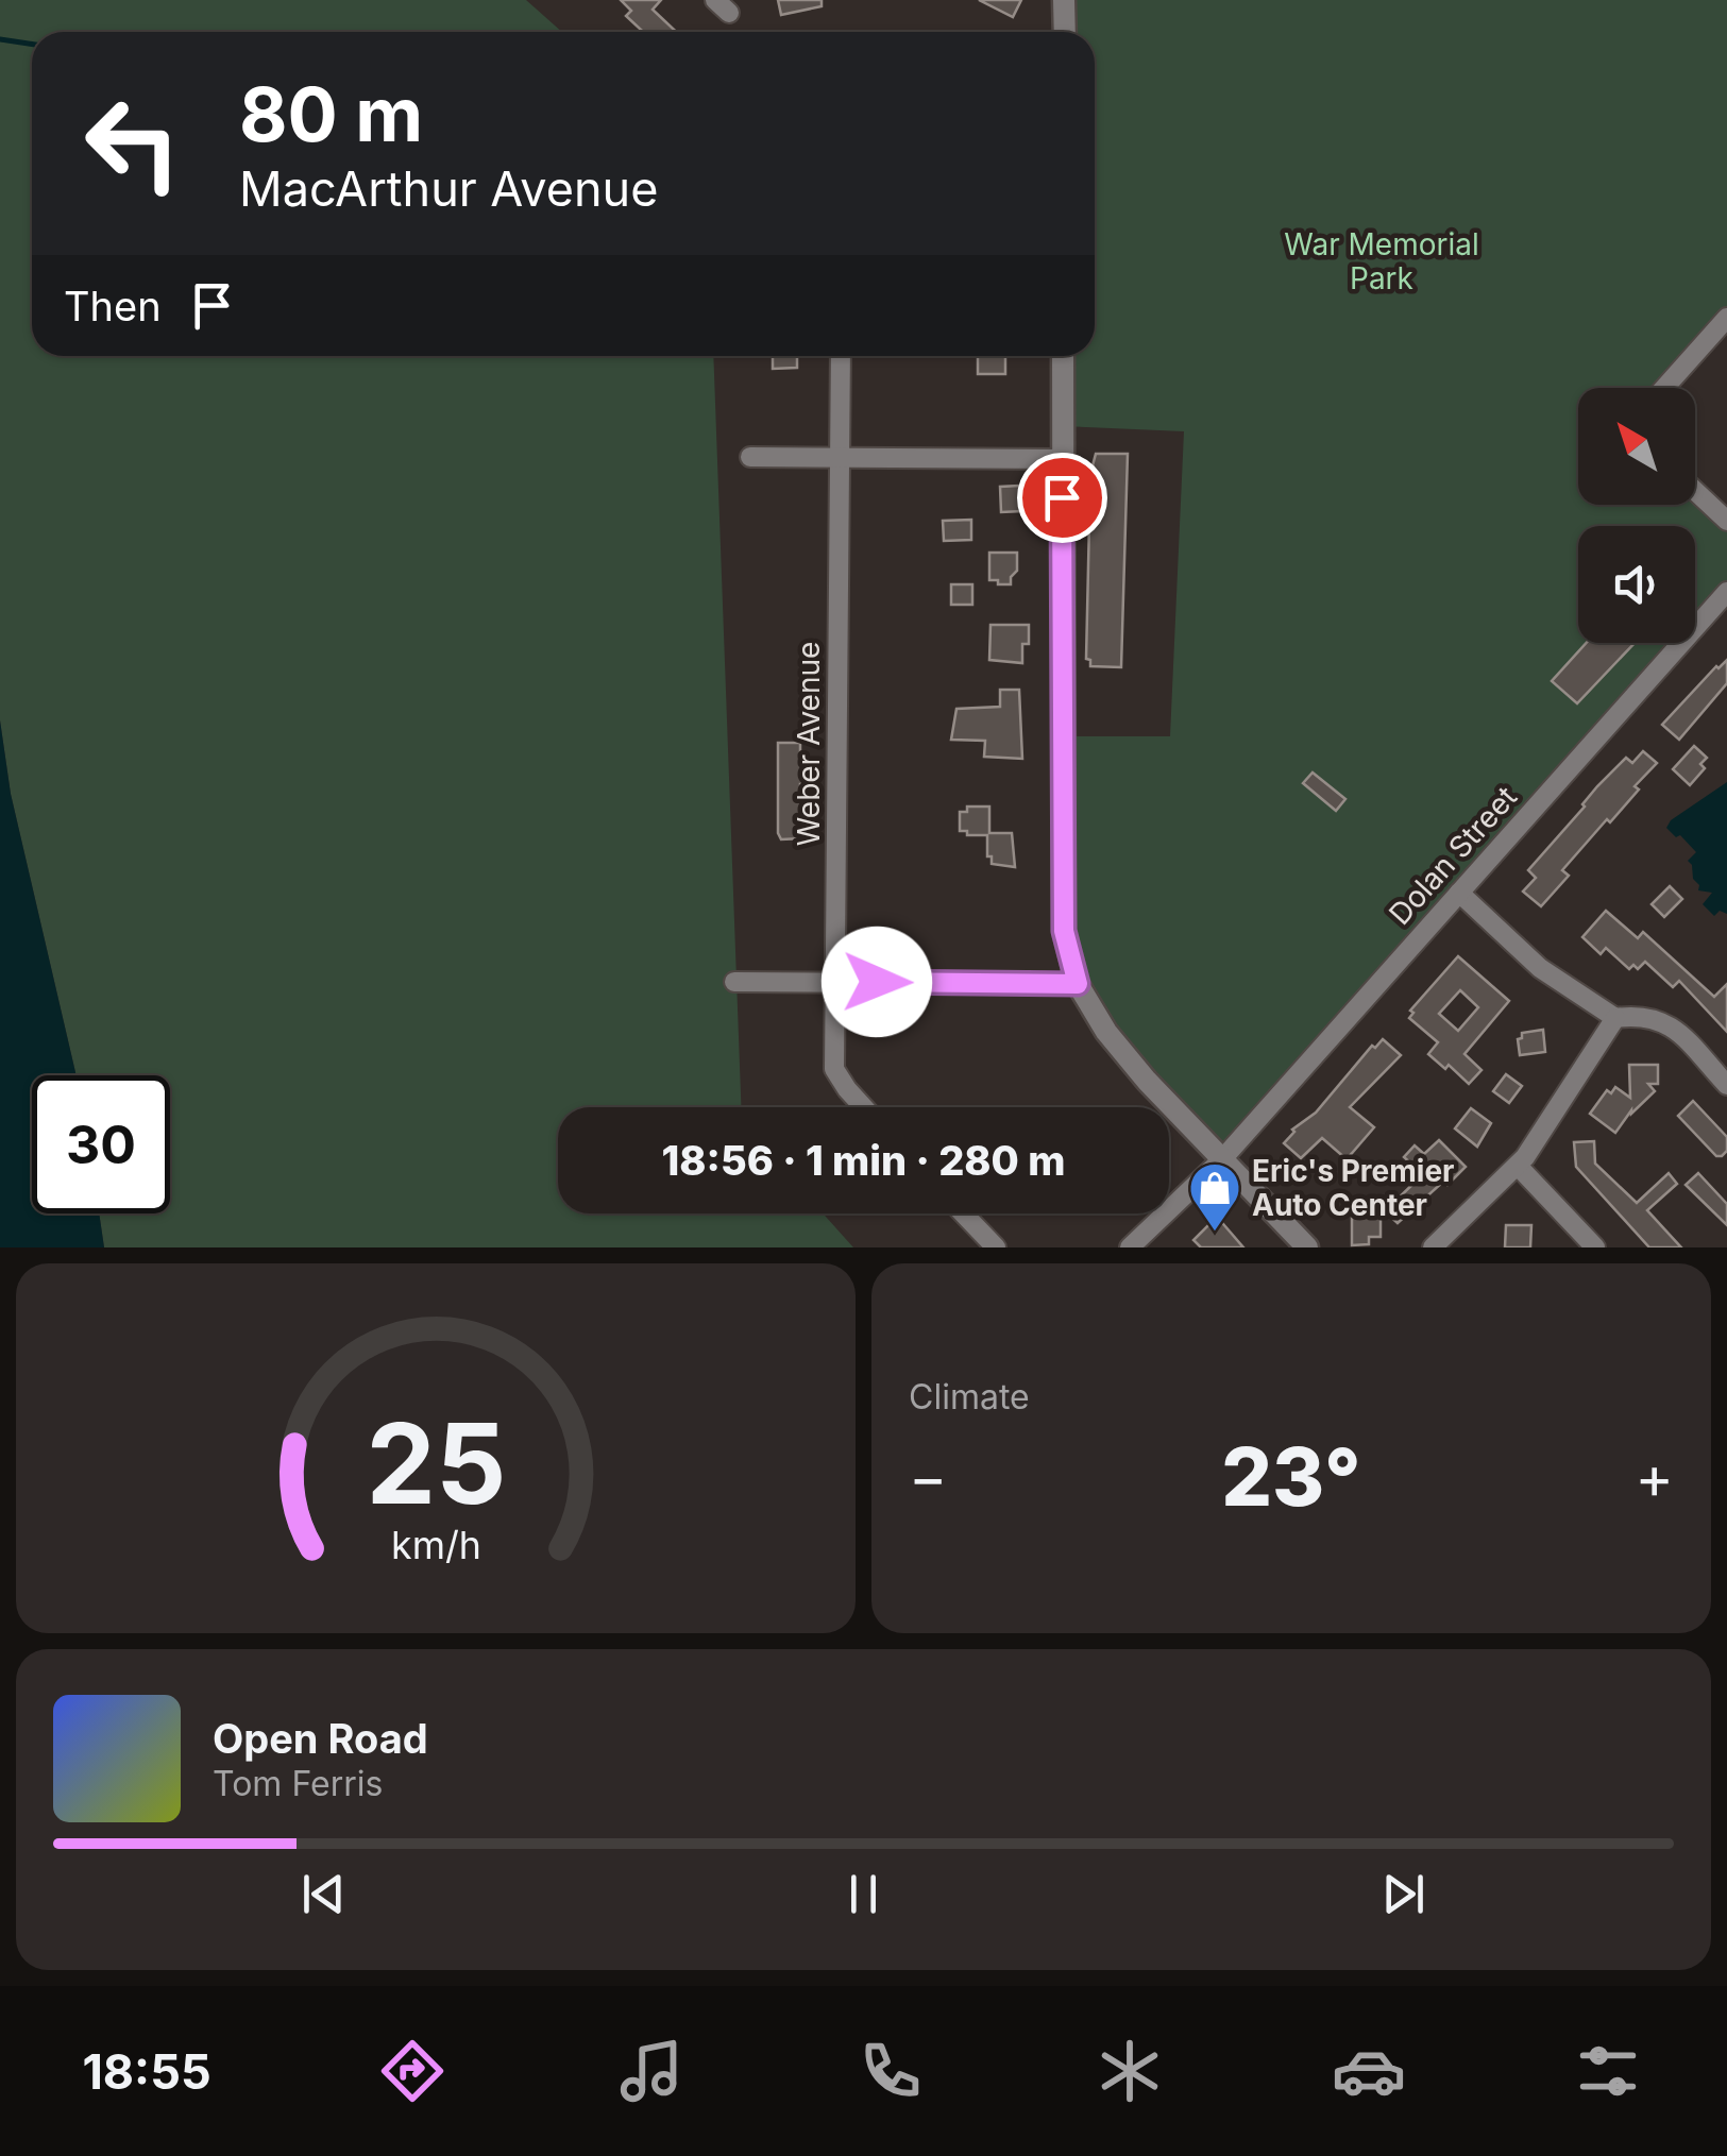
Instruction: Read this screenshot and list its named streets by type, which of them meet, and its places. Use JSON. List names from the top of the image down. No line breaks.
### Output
{"streets":{"street":["Weber Avenue","Dolan Street"]},"parks":["War Memorial Park"],"places":{"shop":["Eric's Premier Auto Center"]},"north":"top left","page":{"turn":["80 m","MacArthur Avenue"],"then":"Then","limit":"30","trip":"18:56 · 1 min · 280 m","tile":"Climate","heat":["−","23°","+"],"song":["Open Road","Tom Ferris"],"tabs":"18:55","gauge":["25","km/h"]}}
